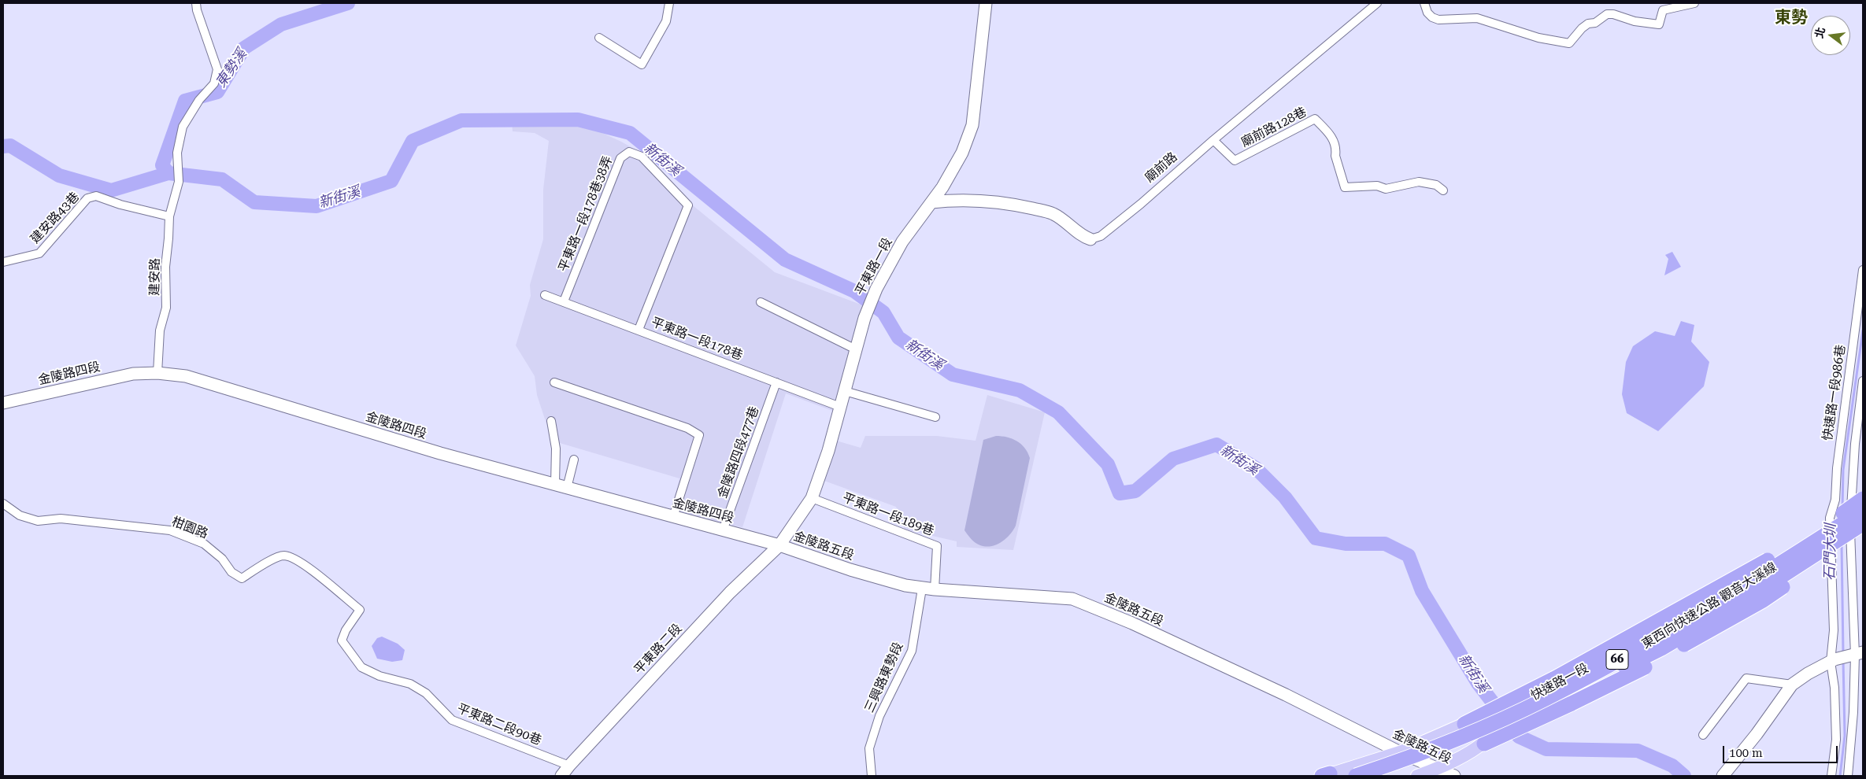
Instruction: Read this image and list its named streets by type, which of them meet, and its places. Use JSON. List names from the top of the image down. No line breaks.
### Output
{"streets":{"highway":["東西向快速公路 觀音大溪線","66"],"main road":["廟前路","平東路一段","金陵路四段","金陵路五段","平東路二段","快速路一段"],"street":["廟前路128巷","平東路一段178巷38弄","建安路43巷","建安路","平東路一段178巷","快速路一段986巷","金陵路四段477巷","平東路一段189巷","柑園路","三興路東勢段","平東路二段90巷"]},"crossings":[["廟前路128巷","廟前路"],["廟前路","平東路一段"],["平東路一段178巷38弄","平東路一段178巷"],["建安路43巷","建安路"],["平東路一段","平東路一段178巷"],["平東路一段","金陵路四段"],["平東路一段","平東路一段189巷"],["平東路一段","金陵路五段"],["平東路一段","平東路二段"],["建安路","金陵路四段"],["平東路一段178巷","金陵路四段477巷"],["金陵路四段","金陵路四段477巷"],["金陵路四段","金陵路五段"],["金陵路四段","平東路二段"],["快速路一段986巷","東西向快速公路 觀音大溪線"],["快速路一段986巷","66"],["快速路一段986巷","快速路一段"],["平東路一段189巷","金陵路五段"],["柑園路","平東路二段90巷"],["金陵路五段","平東路二段"],["金陵路五段","三興路東勢段"],["東西向快速公路 觀音大溪線","66"],["平東路二段","平東路二段90巷"],["66","快速路一段"]],"districts":["東勢"],"water":["東勢溪","新街溪","石門大圳"],"scale_bar":"100 m","north":"left"}
